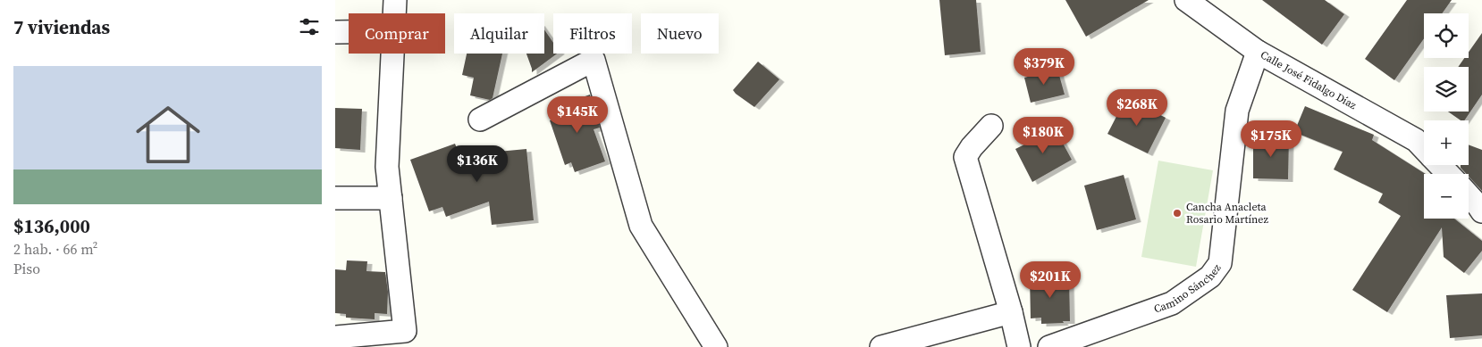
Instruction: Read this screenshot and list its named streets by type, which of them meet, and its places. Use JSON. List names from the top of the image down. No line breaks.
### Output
{"streets":{"street":["Calle José Fidalgo Díaz","Camino Sánchez"]},"crossings":[["Calle José Fidalgo Díaz","Camino Sánchez"]],"places":["Cancha Anacleta Rosario Martínez"],"page":{"heading":"7 viviendas","map_buttons":["+","−"],"chip":["Comprar","Alquilar","Filtros","Nuevo"],"price":["$379K","$268K","$145K","$180K","$175K","$136K","$201K"],"list":[{"name":"$136,000","note":"2 hab. · 66 m² · Piso"}]}}
